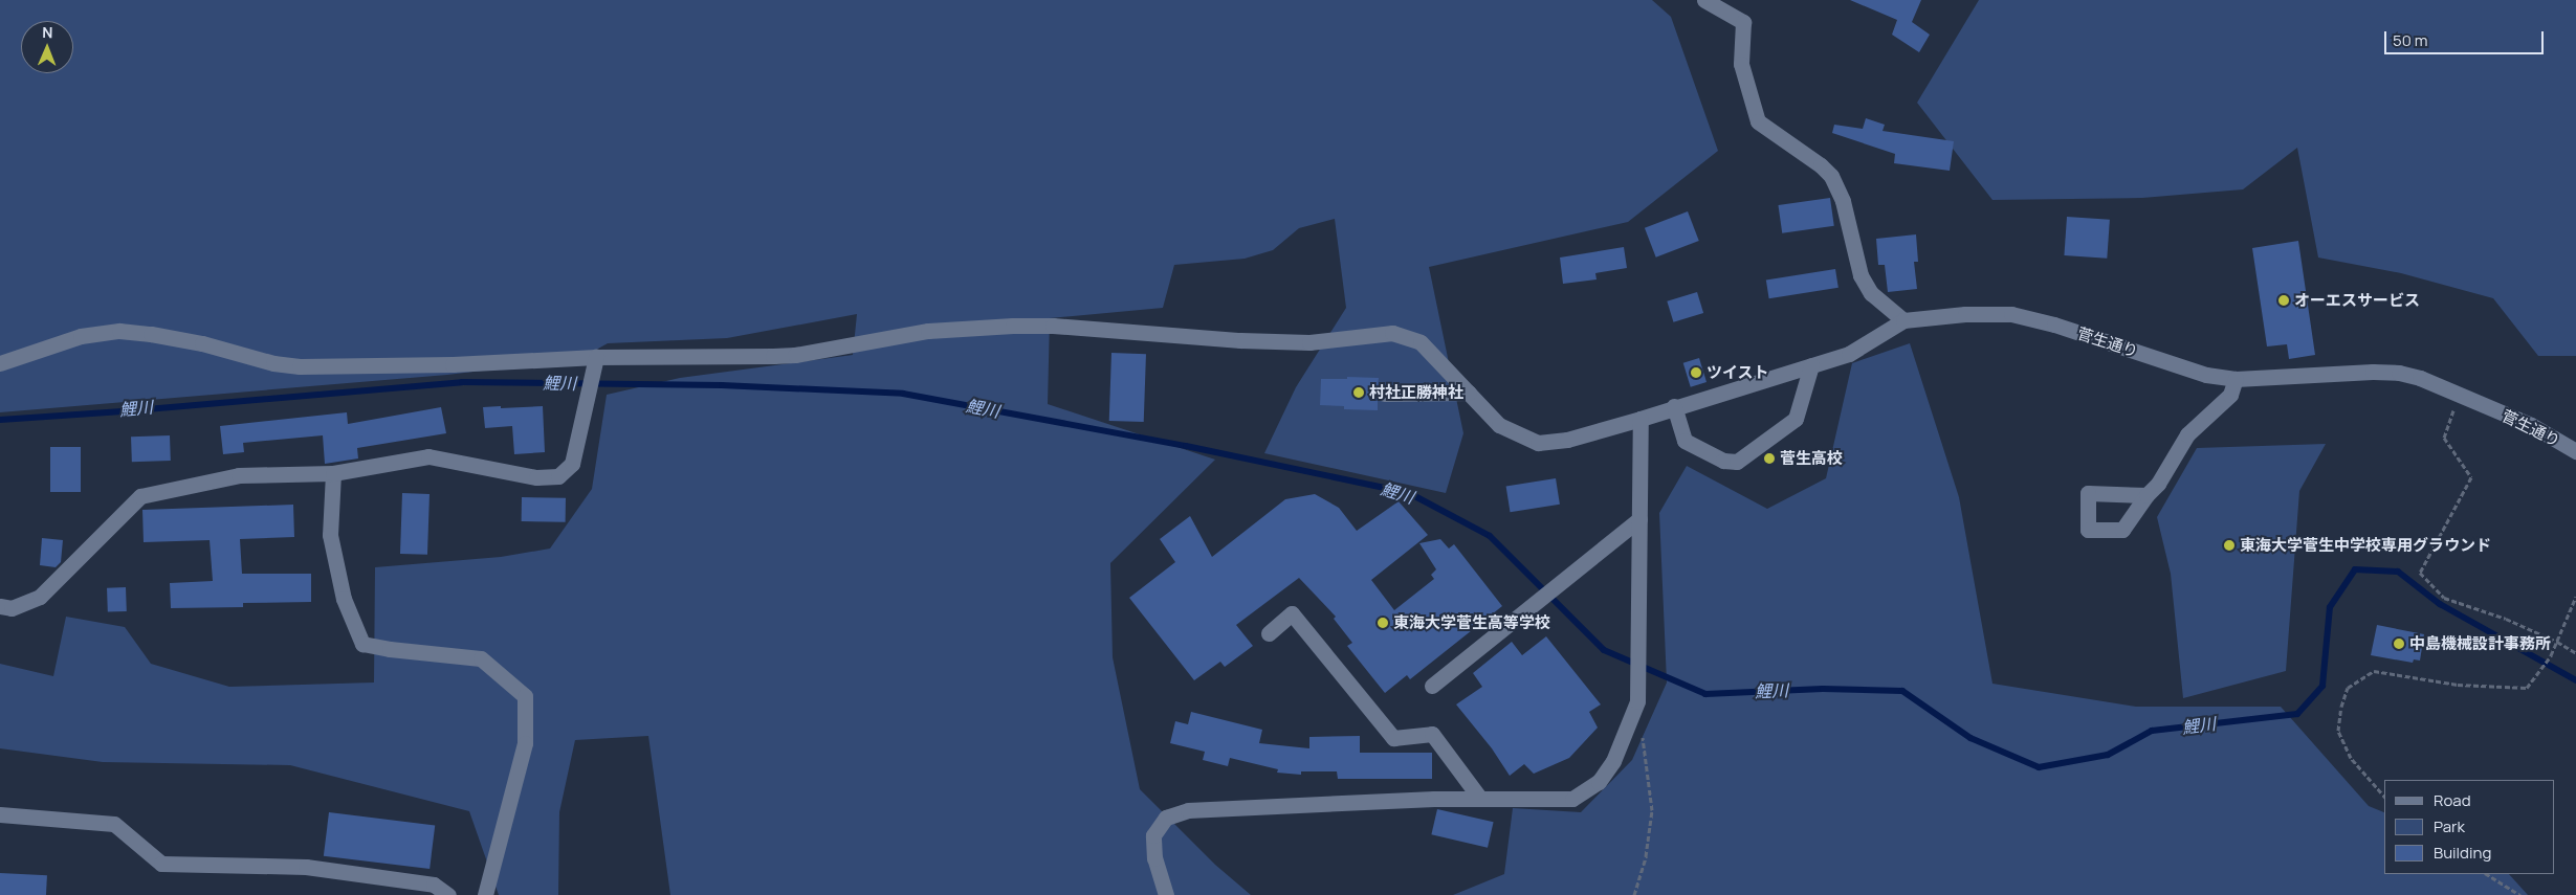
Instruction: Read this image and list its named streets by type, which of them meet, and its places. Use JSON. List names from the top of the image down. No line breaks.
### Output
{"streets":{"street":["菅生通り"]},"water":["鯉川"],"places":["オーエスサービス","ツイスト","村社正勝神社","菅生高校","東海大学菅生中学校専用グラウンド","東海大学菅生高等学校","中島機械設計事務所"],"legend":["Road","Park","Building"],"scale_bar":"50 m","north":"top"}
